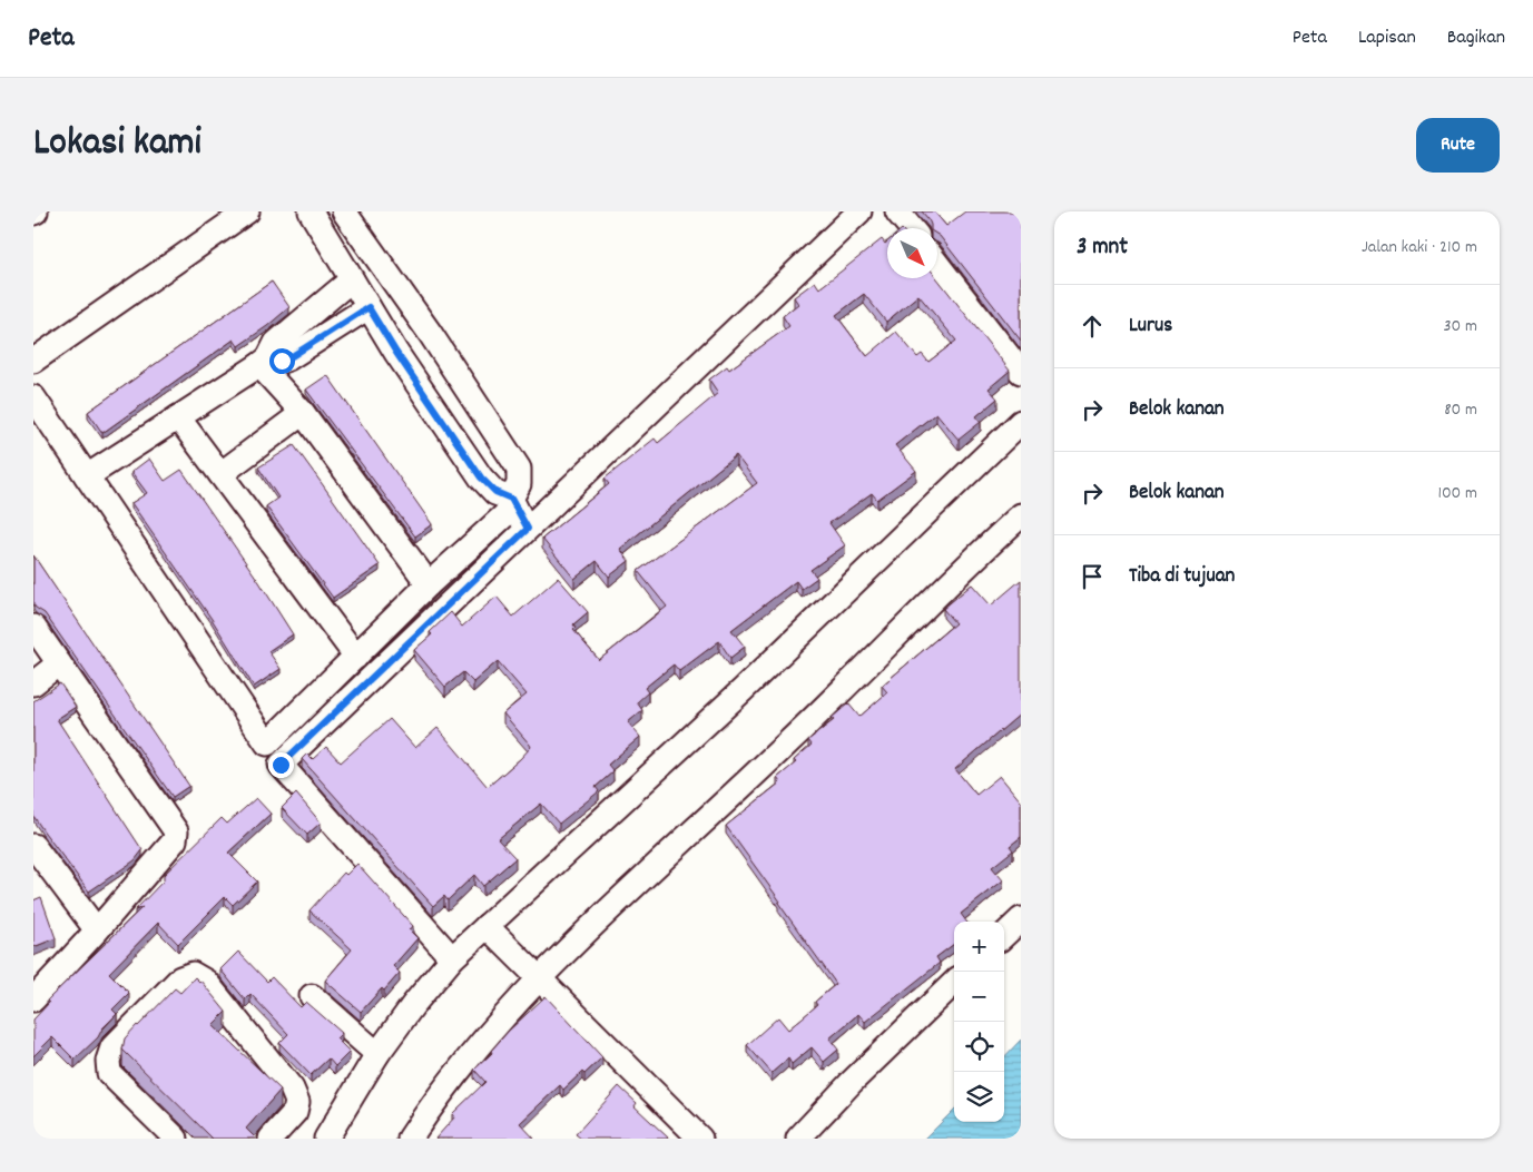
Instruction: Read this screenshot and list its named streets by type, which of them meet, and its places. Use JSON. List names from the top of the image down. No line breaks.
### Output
{"north":"bottom right","page":{"header":"Peta","nav":["Peta","Lapisan","Bagikan"],"title":"Lokasi kami","buttons":"Rute","heading":["3 mnt","Jalan kaki · 210 m"],"list":[["Lurus","30 m"],["Belok kanan","80 m"],["Belok kanan","100 m"],"Tiba di tujuan"],"map_buttons":["+","−"]}}
